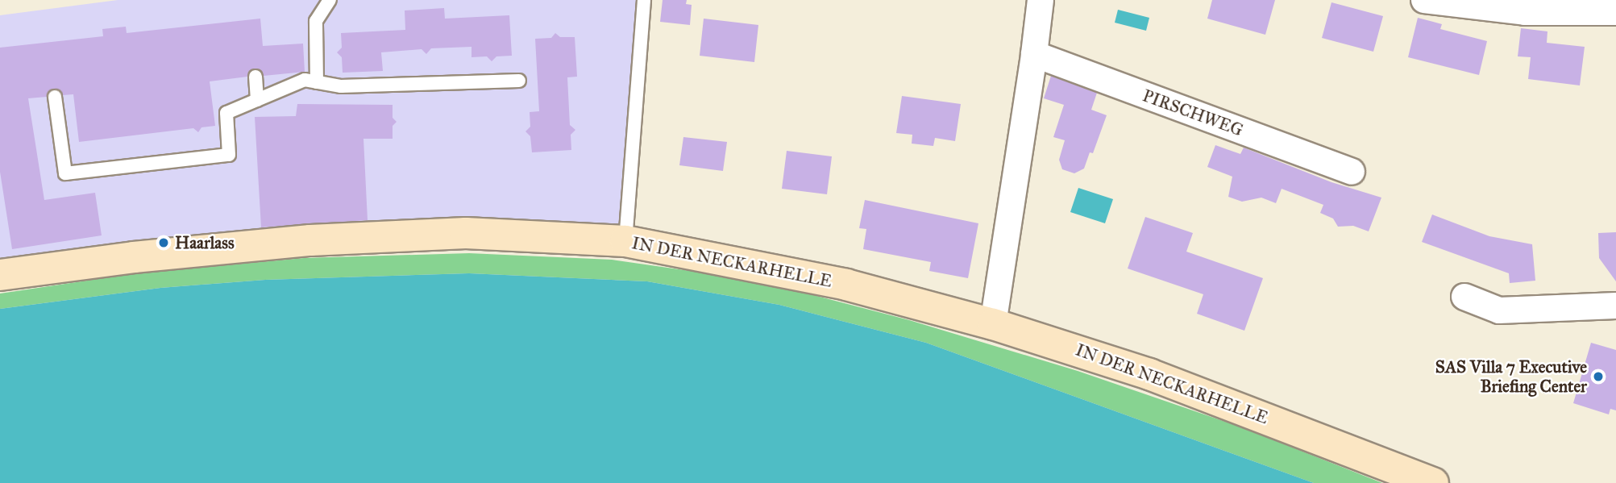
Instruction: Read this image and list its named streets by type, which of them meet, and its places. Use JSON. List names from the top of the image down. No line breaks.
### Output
{"streets":{"main road":["IN DER NECKARHELLE"],"street":["PIRSCHWEG"]},"places":["Haarlass","SAS Villa 7 Executive Briefing Center"]}
